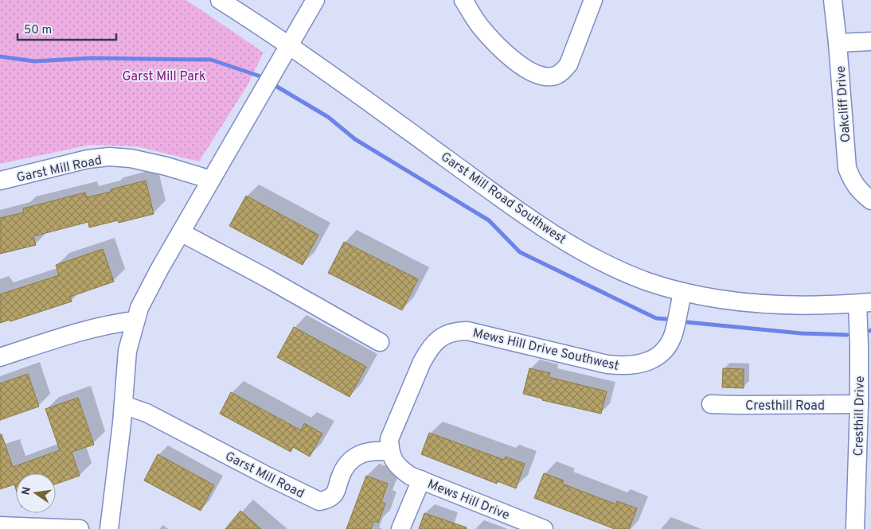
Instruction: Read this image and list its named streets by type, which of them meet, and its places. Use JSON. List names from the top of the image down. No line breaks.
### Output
{"streets":{"street":["Oakcliff Drive","Garst Mill Road","Garst Mill Road Southwest","Mews Hill Drive Southwest","Cresthill Road","Cresthill Drive","Mews Hill Drive"]},"crossings":[["Garst Mill Road","Mews Hill Drive Southwest"],["Garst Mill Road Southwest","Mews Hill Drive Southwest"],["Garst Mill Road Southwest","Cresthill Drive"],["Cresthill Road","Cresthill Drive"]],"parks":["Garst Mill Park"],"scale_bar":"50 m","north":"left"}
